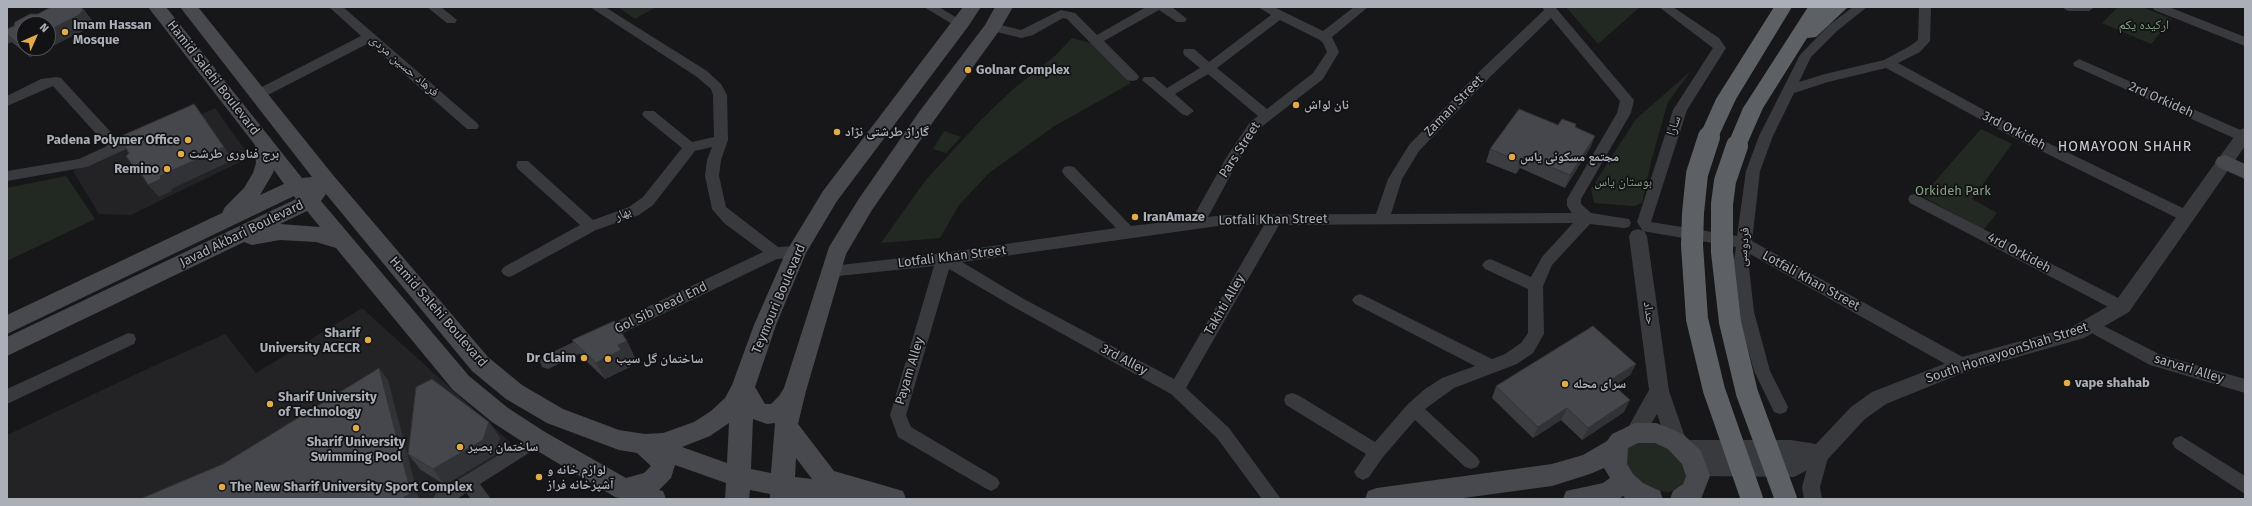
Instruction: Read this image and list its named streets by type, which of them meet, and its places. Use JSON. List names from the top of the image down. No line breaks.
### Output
{"streets":{"main road":["Hamid Salehi Boulevard","Javad Akbari Boulevard","Teymouri Boulevard"],"street":["فرهاد حسین مردی","2rd Orkideh","Zaman Street","سارا","3rd Orkideh","Pars Street","بهار","Lotfali Khan Street","فردوسی","4rd Orkideh","Takhti Alley","Gol Sib Dead End","حداد","South HomayoonShah Street","3rd Alley","sarvari Alley","Payam Alley"]},"crossings":[["Hamid Salehi Boulevard","Javad Akbari Boulevard"],["Hamid Salehi Boulevard","Teymouri Boulevard"],["2rd Orkideh","South HomayoonShah Street"],["Zaman Street","Lotfali Khan Street"],["سارا","Lotfali Khan Street"],["سارا","حداد"],["3rd Orkideh","South HomayoonShah Street"],["Pars Street","Lotfali Khan Street"],["Lotfali Khan Street","فردوسی"],["Lotfali Khan Street","Takhti Alley"],["Lotfali Khan Street","حداد"],["Lotfali Khan Street","South HomayoonShah Street"],["Lotfali Khan Street","3rd Alley"],["Lotfali Khan Street","Payam Alley"],["4rd Orkideh","South HomayoonShah Street"],["Takhti Alley","3rd Alley"],["حداد","South HomayoonShah Street"],["South HomayoonShah Street","sarvari Alley"],["3rd Alley","Payam Alley"]],"districts":["HOMAYOON SHAHR"],"parks":["ارکیده یکم","بوستان یاس","Orkideh Park"],"places":["Imam Hassan Mosque","Golnar Complex","نان لواش","گاراژ طرشتی نژاد","Padena Polymer Office","برج فناوری طرشت","مجتمع مسکونی یاس","Remino","IranAmaze","Sharif University ACECR","Dr Claim","ساختمان گل سیب","vape shahab","سرای محله","Sharif University of Technology","Sharif University Swimming Pool","ساختمان بصیر","لوازم خانه و آشپزخانه فراز","The New Sharif University Sport Complex"],"north":"top right"}
